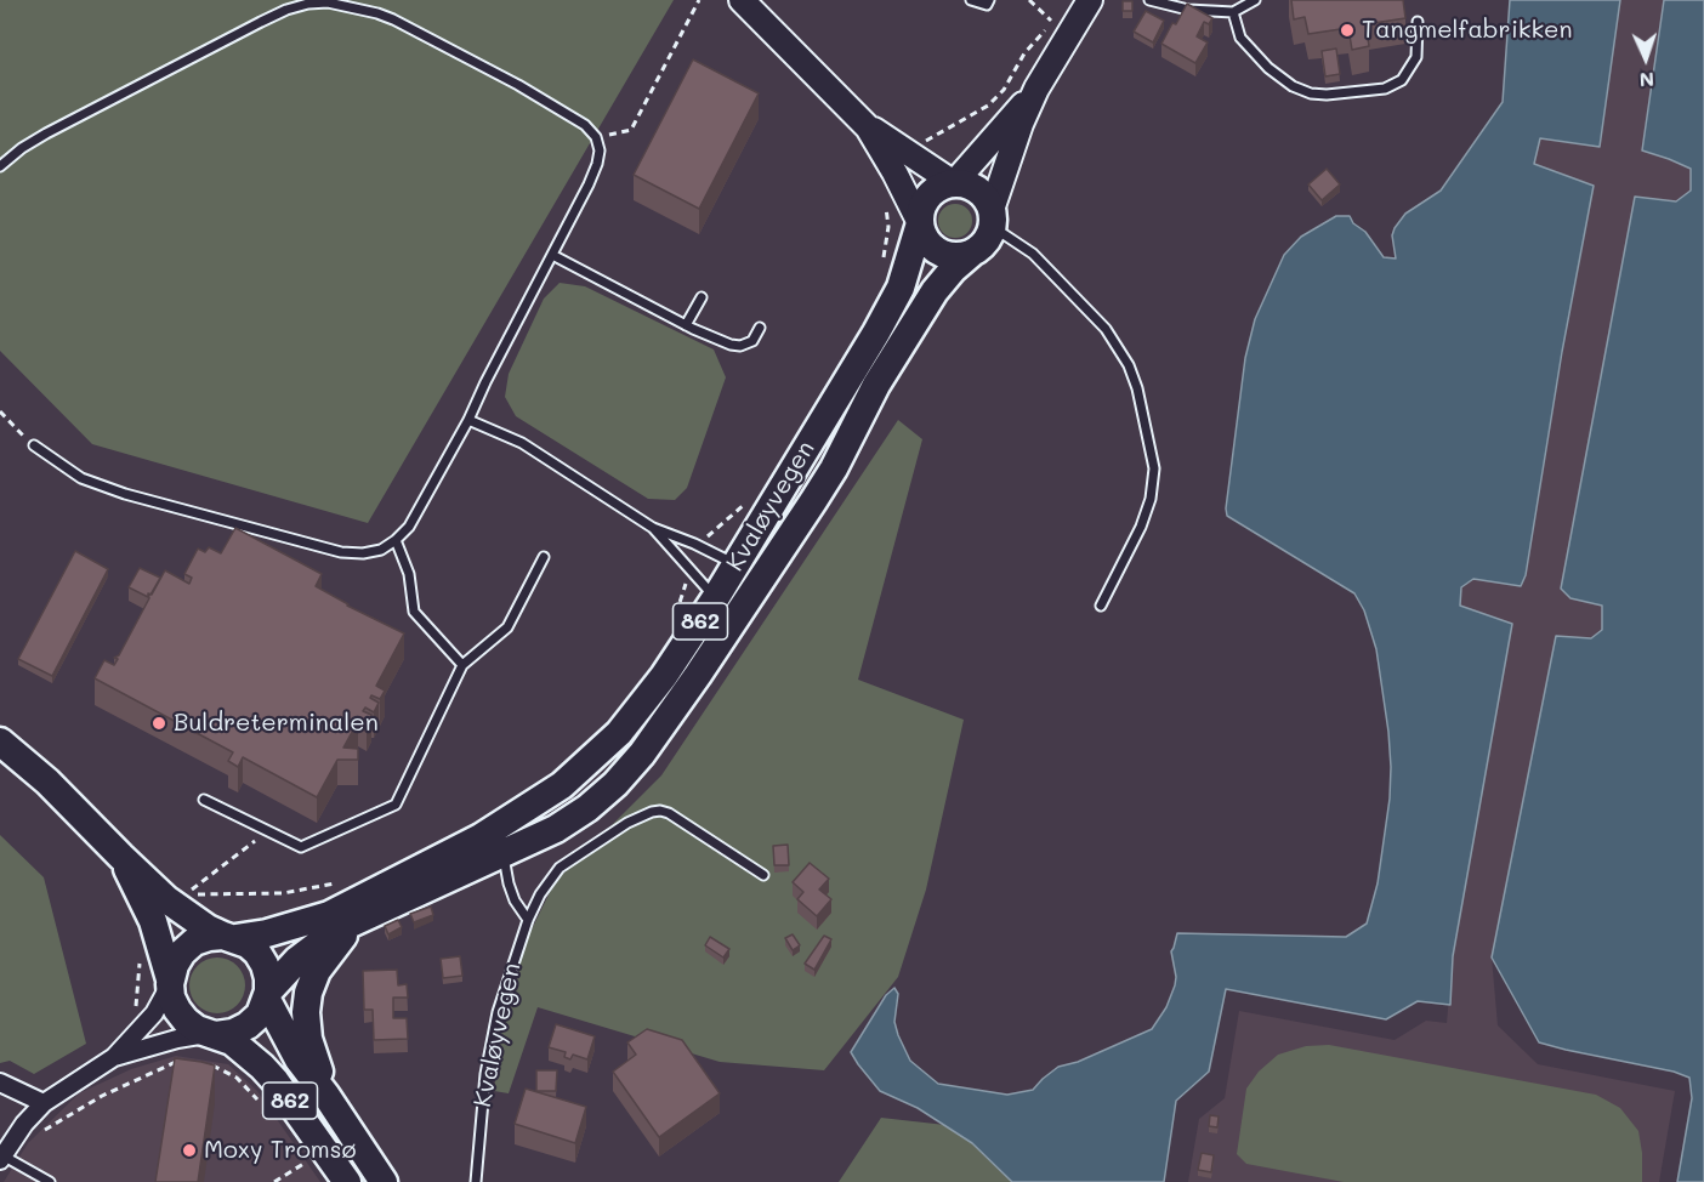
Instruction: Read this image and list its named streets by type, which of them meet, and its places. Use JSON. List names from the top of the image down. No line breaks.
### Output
{"streets":{"main road":["Kvaløyvegen","862"]},"crossings":[["Kvaløyvegen","862"]],"places":["Tangmelfabrikken","Buldreterminalen","Moxy Tromsø"],"north":"bottom"}
